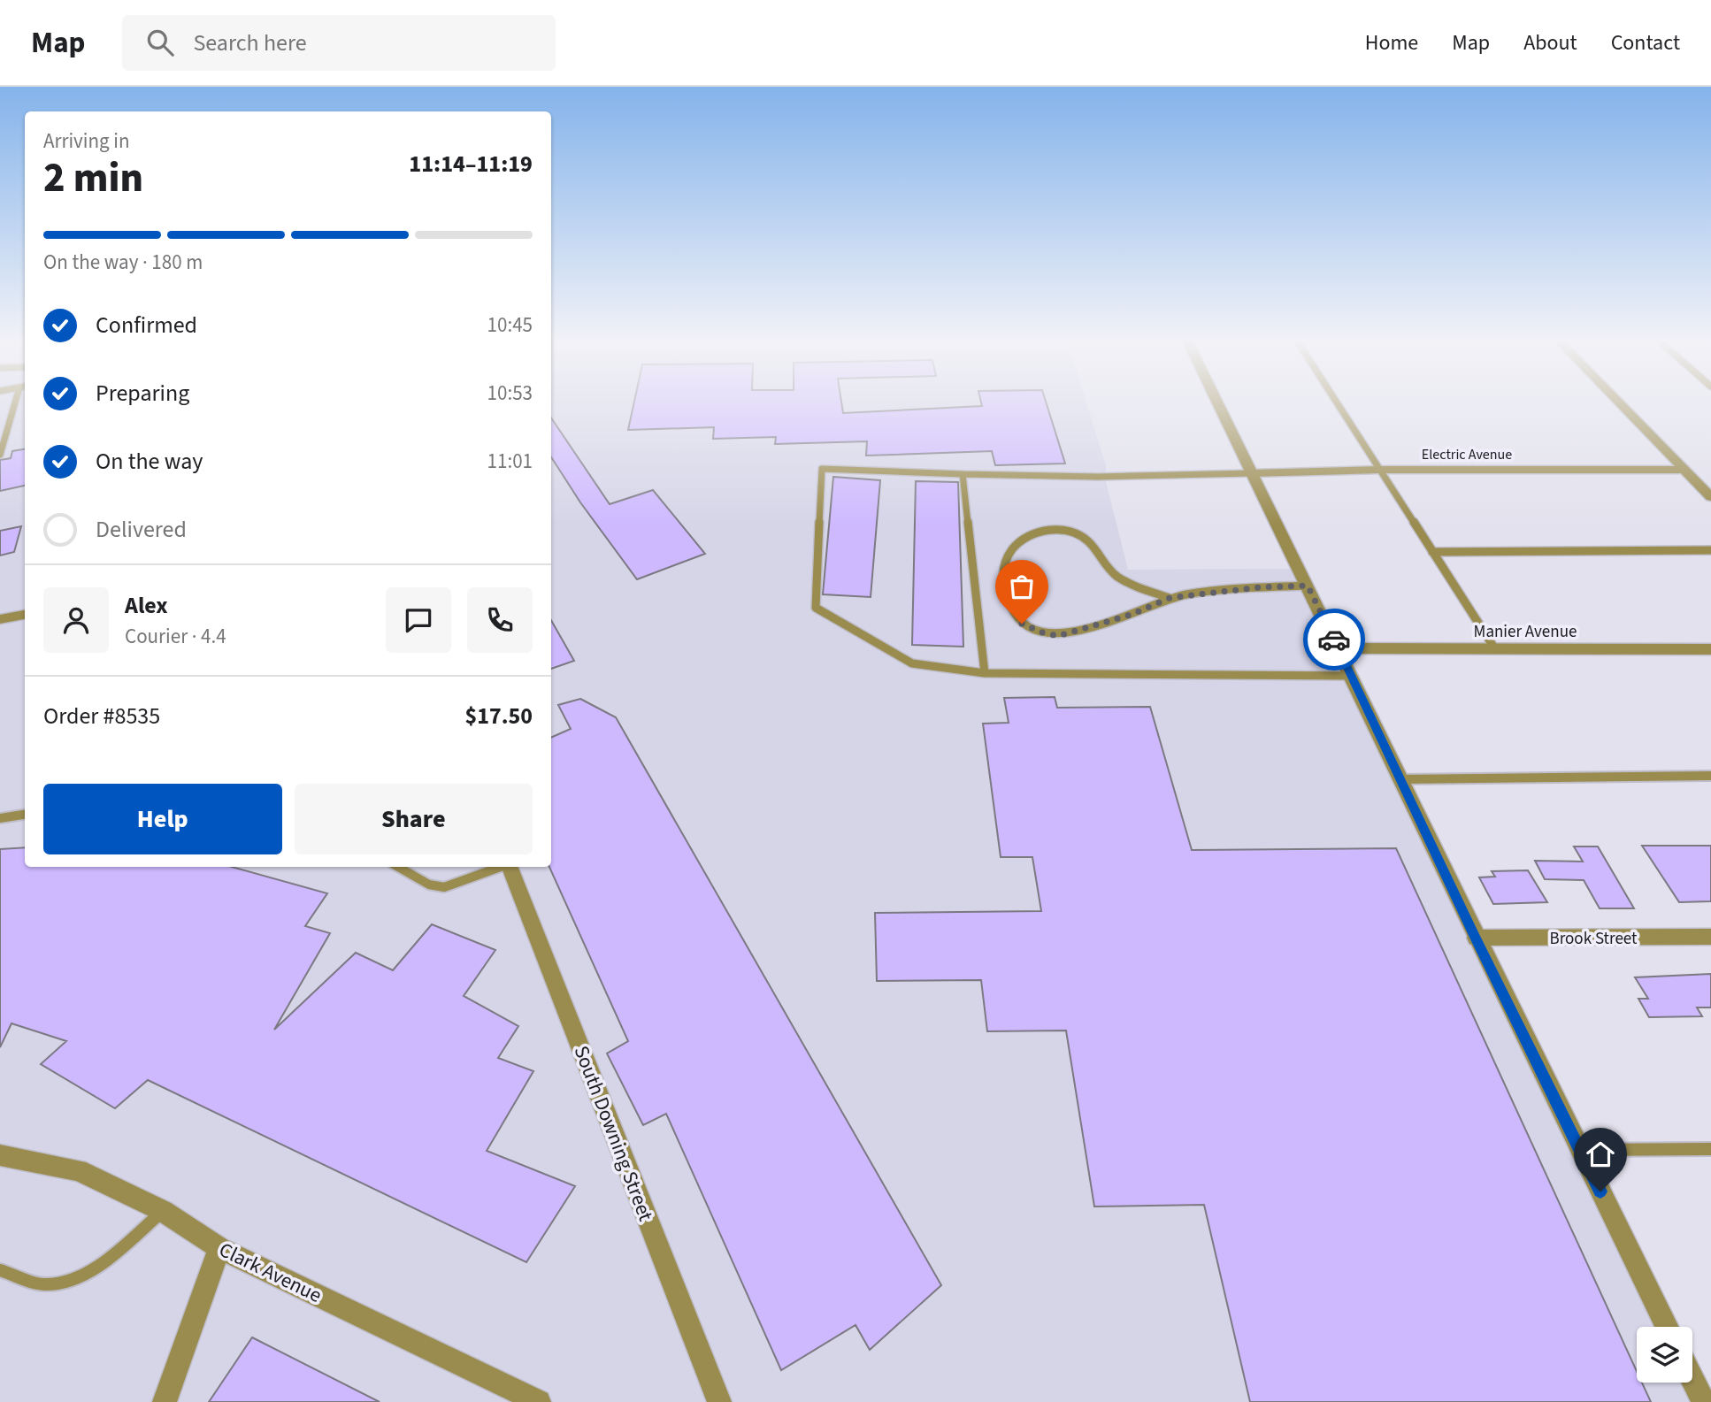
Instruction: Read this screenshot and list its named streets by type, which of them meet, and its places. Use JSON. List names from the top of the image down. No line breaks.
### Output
{"streets":{"street":["Electric Avenue","Manier Avenue","Brook Street","South Downing Street","Clark Avenue"]},"page":{"header":"Map","search":"Search here","nav":["Home","Map","About","Contact"],"heading":["2 min","Arriving in","11:14–11:19"],"panel":["Alex","Courier · 4.4","Order #8535","$17.50"],"bar":"On the way · 180 m","list":[["Confirmed","10:45"],["Preparing","10:53"],["On the way","11:01"],"Delivered"],"buttons":["Help","Share"]}}
